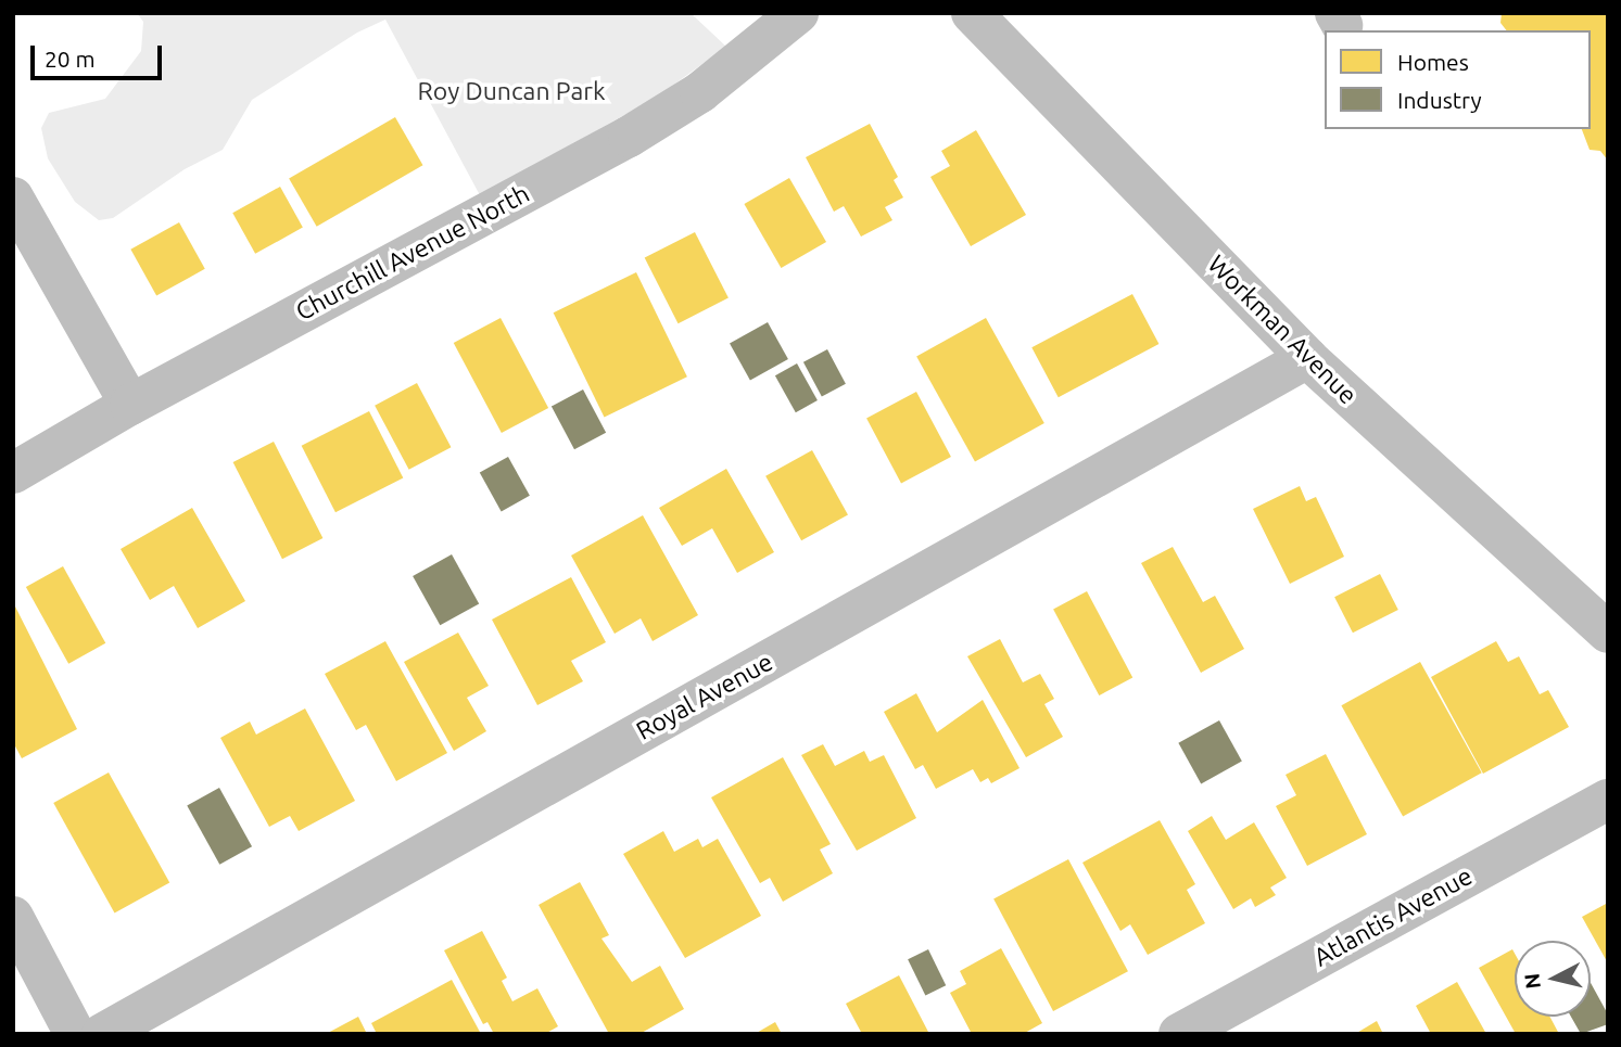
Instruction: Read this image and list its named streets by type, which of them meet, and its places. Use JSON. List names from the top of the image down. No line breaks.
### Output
{"streets":{"street":["Churchill Avenue North","Workman Avenue","Royal Avenue","Atlantis Avenue"]},"crossings":[["Workman Avenue","Royal Avenue"]],"parks":["Roy Duncan Park"],"legend":["Homes","Industry"],"scale_bar":"20 m","north":"left"}
